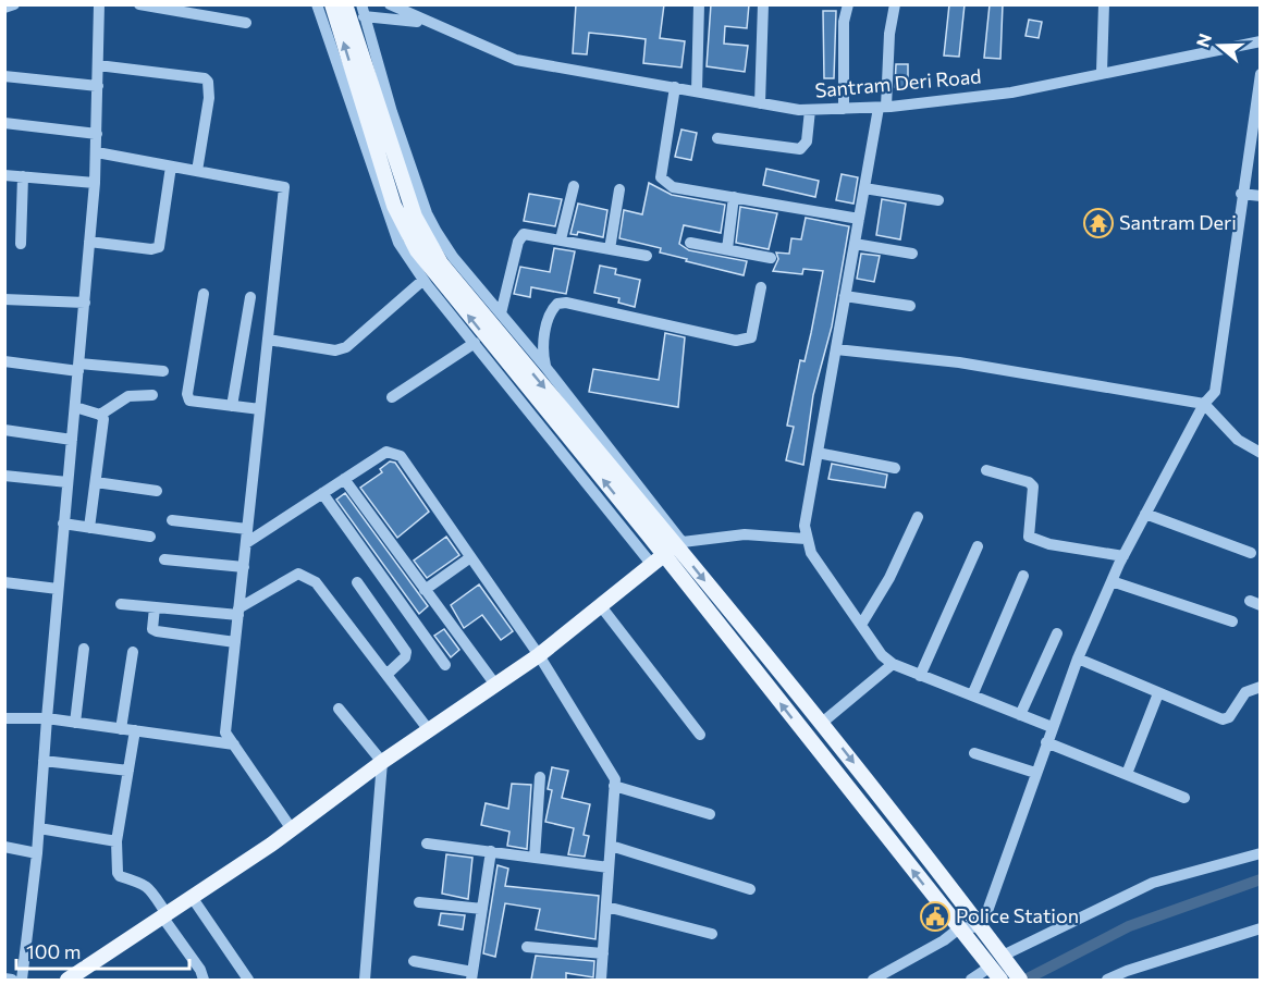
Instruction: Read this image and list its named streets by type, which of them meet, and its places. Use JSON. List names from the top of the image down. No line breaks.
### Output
{"streets":{"street":["Santram Deri Road"]},"places":{"temple":["Santram Deri"],"public building":["Police Station"]},"scale_bar":"100 m","north":"left"}
